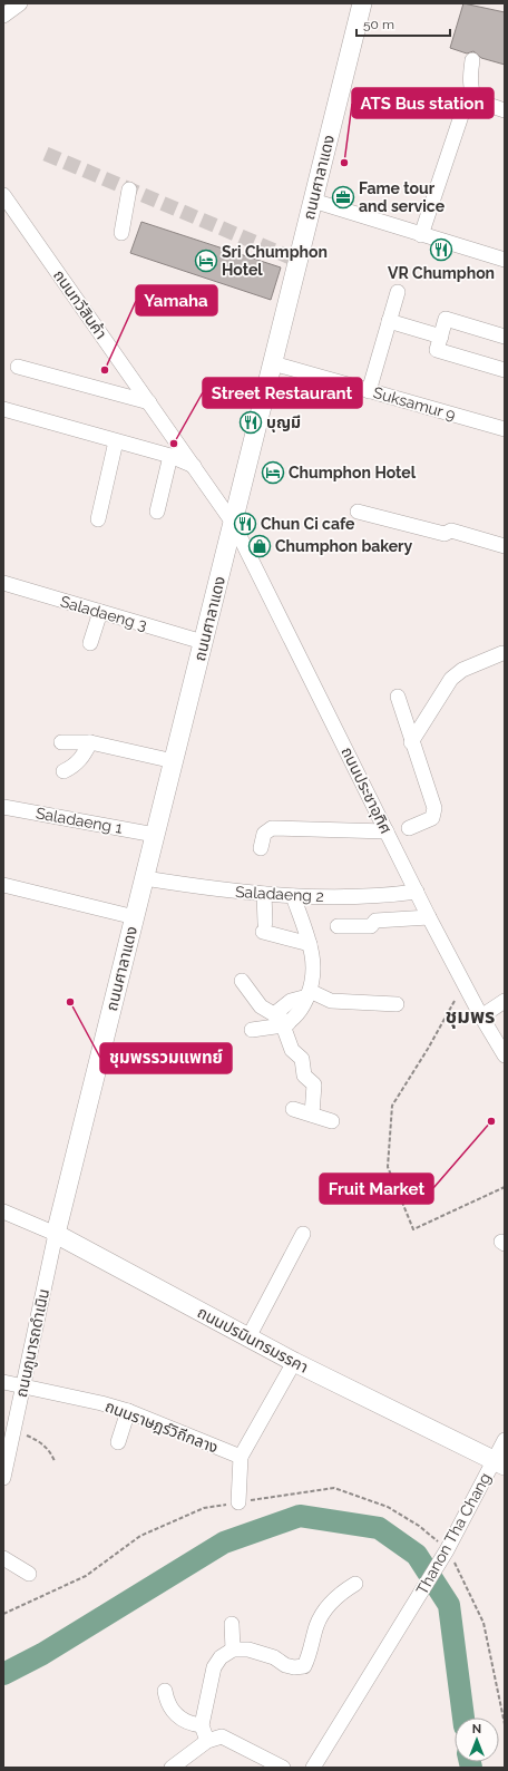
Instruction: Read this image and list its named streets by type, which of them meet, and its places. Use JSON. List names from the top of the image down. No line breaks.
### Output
{"streets":{"main road":["ถนนศาลาแดง","ถนนปรมินทรมรรคา"],"street":["ถนนทวีสินค้า","Suksamur 9","Saladaeng 3","ถนนประชาอุทิศ","Saladaeng 1","Saladaeng 2","ถนนภูนารถดำเนิน","ถนนราษฎร์วิถีกลาง","Thanon Tha Chang"]},"crossings":[["ถนนศาลาแดง","ถนนทวีสินค้า"],["ถนนศาลาแดง","Suksamur 9"],["ถนนศาลาแดง","Saladaeng 3"],["ถนนศาลาแดง","ถนนประชาอุทิศ"],["ถนนศาลาแดง","Saladaeng 1"],["ถนนศาลาแดง","Saladaeng 2"],["ถนนศาลาแดง","ถนนปรมินทรมรรคา"],["ถนนศาลาแดง","ถนนภูนารถดำเนิน"],["ถนนทวีสินค้า","ถนนประชาอุทิศ"],["ถนนประชาอุทิศ","Saladaeng 2"],["ถนนปรมินทรมรรคา","ถนนภูนารถดำเนิน"],["ถนนปรมินทรมรรคา","Thanon Tha Chang"],["ถนนภูนารถดำเนิน","ถนนราษฎร์วิถีกลาง"]],"districts":["ชุมพร"],"places":{"other":["ATS Bus station","Yamaha","Street Restaurant","ชุมพรรวมแพทย์","Fruit Market"],"office":["Fame tour and service"],"restaurant":["VR Chumphon","บุญมี","Chun Ci cafe"],"hotel":["Sri Chumphon Hotel","Chumphon Hotel"],"shop":["Chumphon bakery"]},"scale_bar":"50 m","north":"top"}
